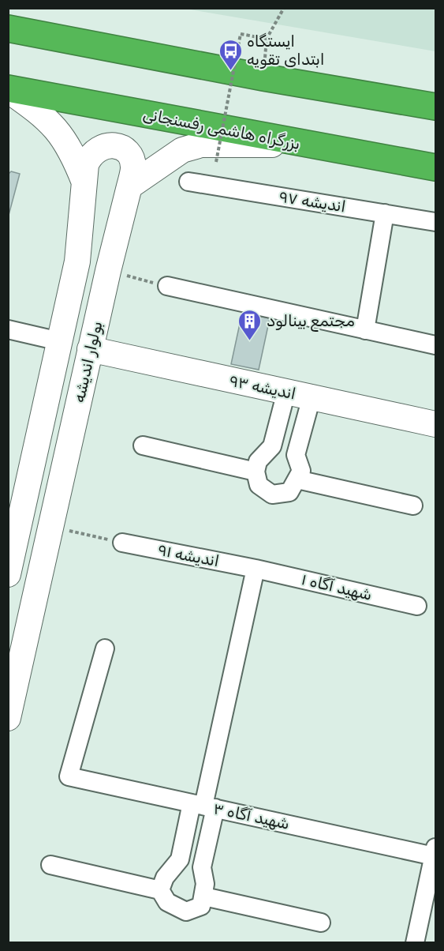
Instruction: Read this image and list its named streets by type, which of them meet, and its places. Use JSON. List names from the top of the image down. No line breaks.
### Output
{"streets":{"highway":["بزرگراه هاشمی رفسنجانی"],"main road":["بولوار اندیشه","اندیشه ۹۳"],"street":["اندیشه ۹۷","اندیشه ۹۱","شهید آگاه ۱","شهید آگاه ۳"]},"crossings":[["بزرگراه هاشمی رفسنجانی","بولوار اندیشه"],["بولوار اندیشه","اندیشه ۹۳"],["اندیشه ۹۱","شهید آگاه ۱"]],"places":{"bus stop":["ایستگاه ابتدای تقویه"],"building":["مجتمع بینالود"]}}
